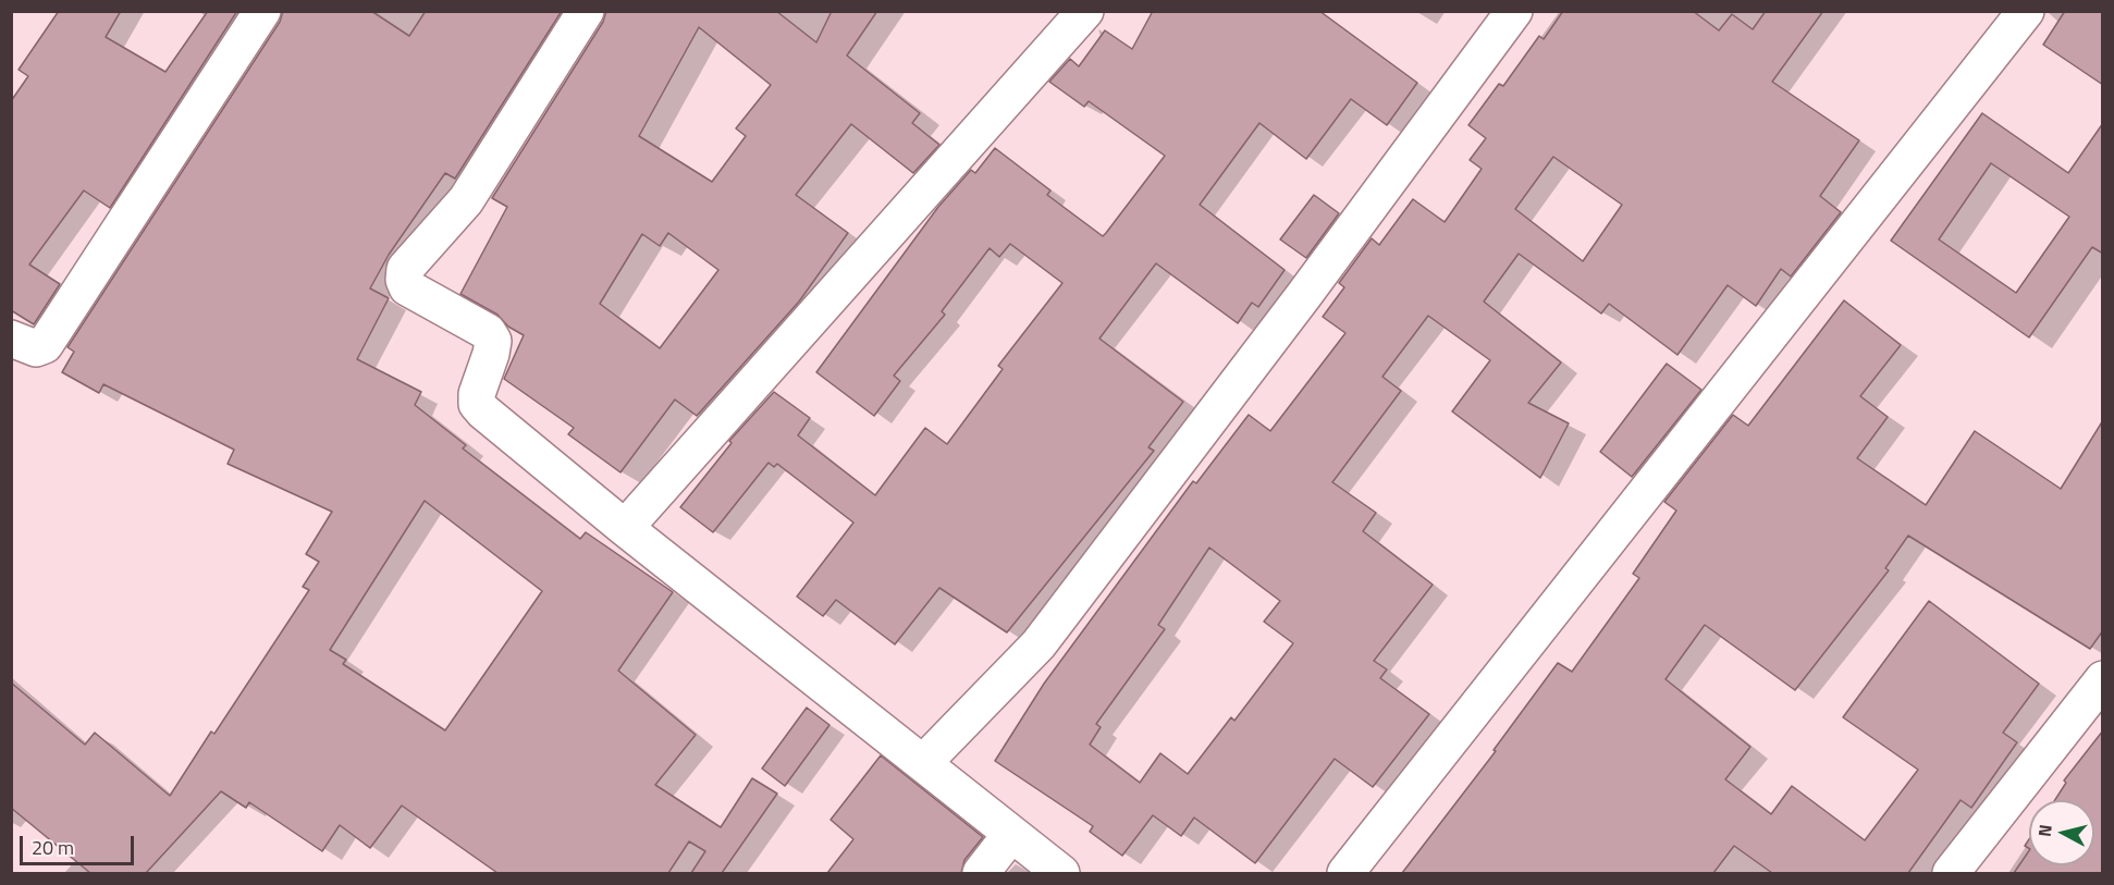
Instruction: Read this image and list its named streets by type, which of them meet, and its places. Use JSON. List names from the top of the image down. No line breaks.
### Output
{"scale_bar":"20 m","north":"left"}
